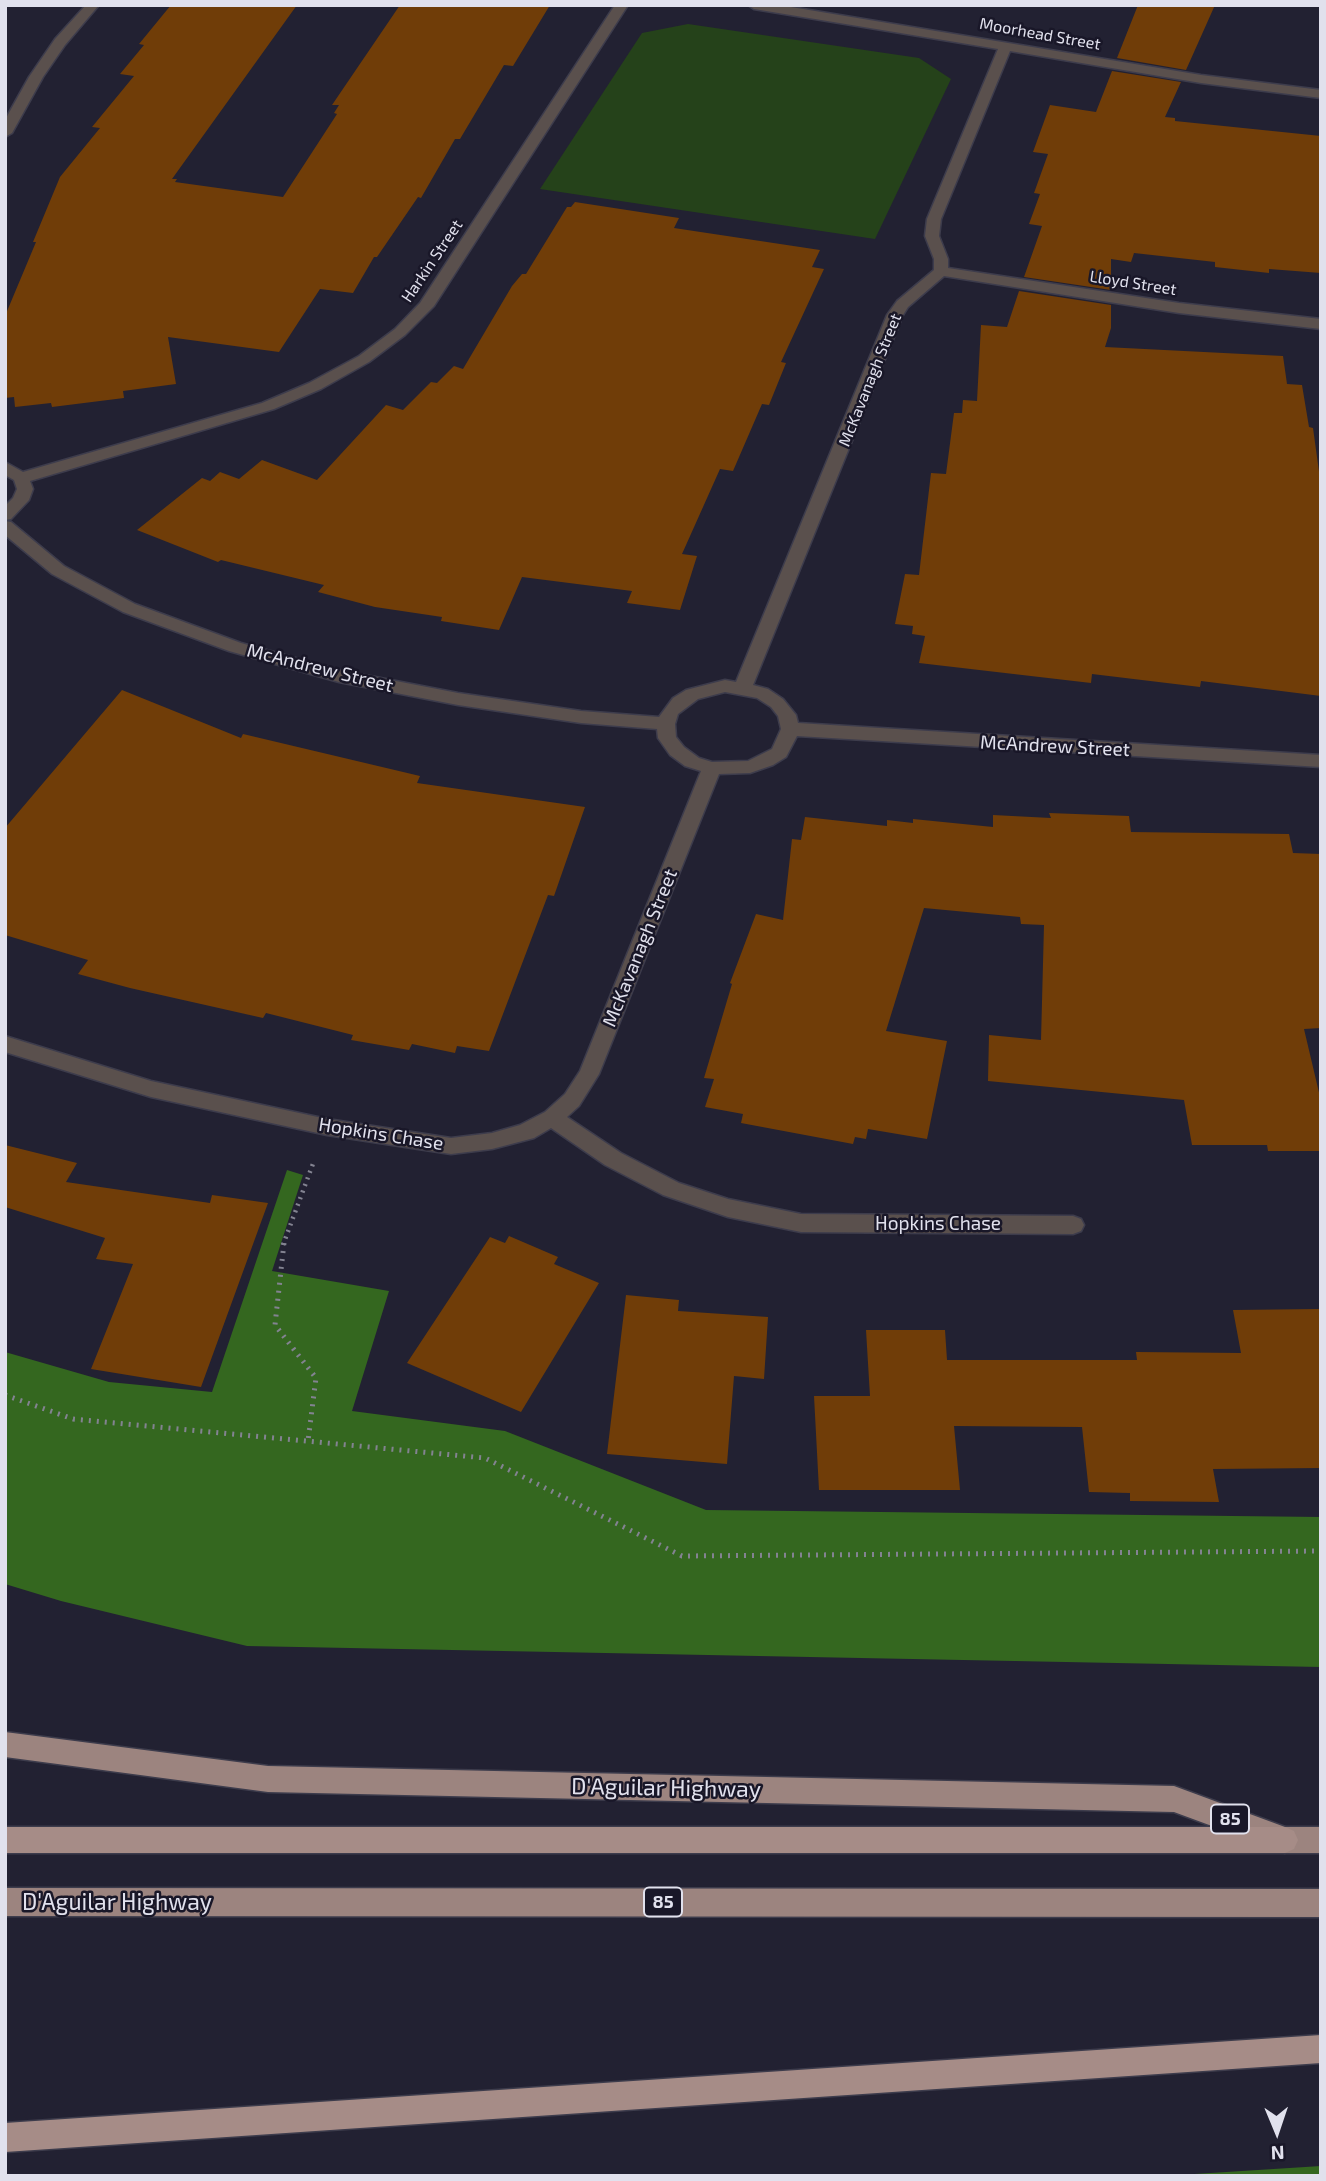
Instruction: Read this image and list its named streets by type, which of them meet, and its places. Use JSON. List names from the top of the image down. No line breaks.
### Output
{"streets":{"highway":["D'Aguilar Highway","85"],"street":["Moorhead Street","Harkin Street","Lloyd Street","McKavanagh Street","McAndrew Street","Hopkins Chase"]},"crossings":[["Lloyd Street","McKavanagh Street"],["McKavanagh Street","McAndrew Street"],["McKavanagh Street","Hopkins Chase"]],"north":"bottom"}
